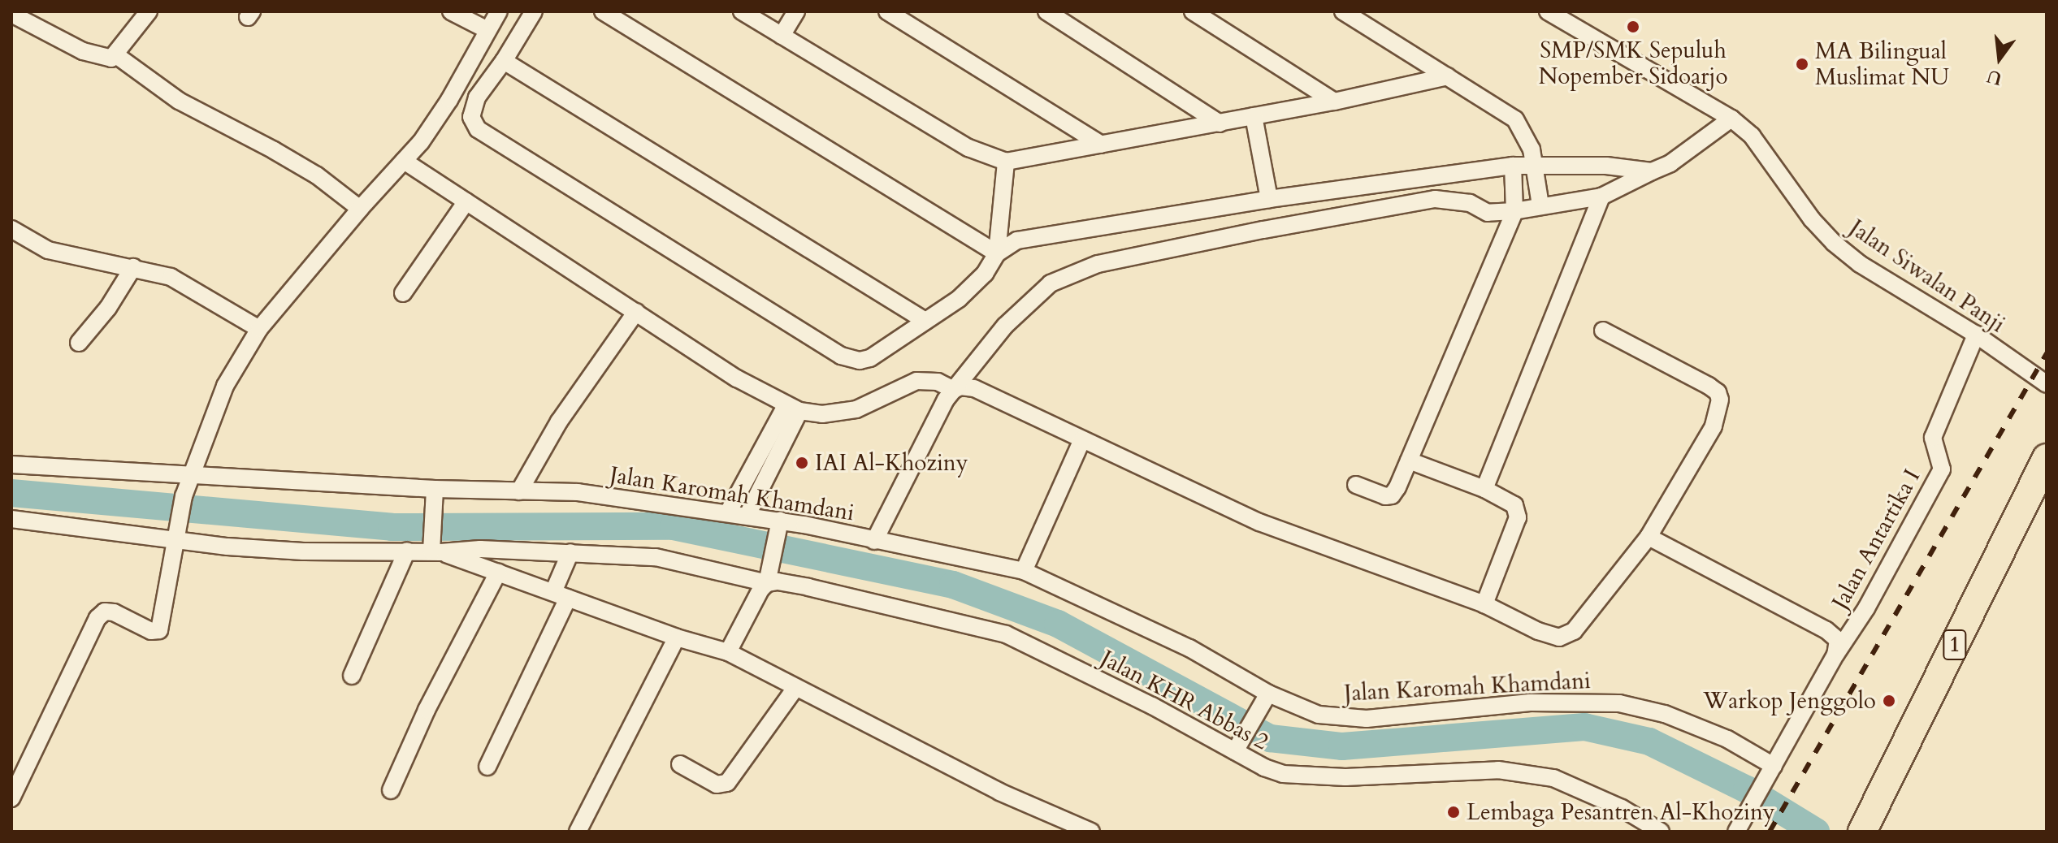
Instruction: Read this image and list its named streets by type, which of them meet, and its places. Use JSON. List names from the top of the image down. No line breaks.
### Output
{"streets":{"highway":["1"],"street":["Jalan Siwalan Panji","Jalan Karomah Khamdani","Jalan Antartika I","Jalan KHR Abbas 2"]},"crossings":[["Jalan Siwalan Panji","Jalan Antartika I"],["Jalan Karomah Khamdani","Jalan Antartika I"]],"places":["SMP/SMK Sepuluh Nopember Sidoarjo","MA Bilingual Muslimat NU","IAI Al-Khoziny","Warkop Jenggolo","Lembaga Pesantren Al-Khoziny"],"north":"bottom"}
